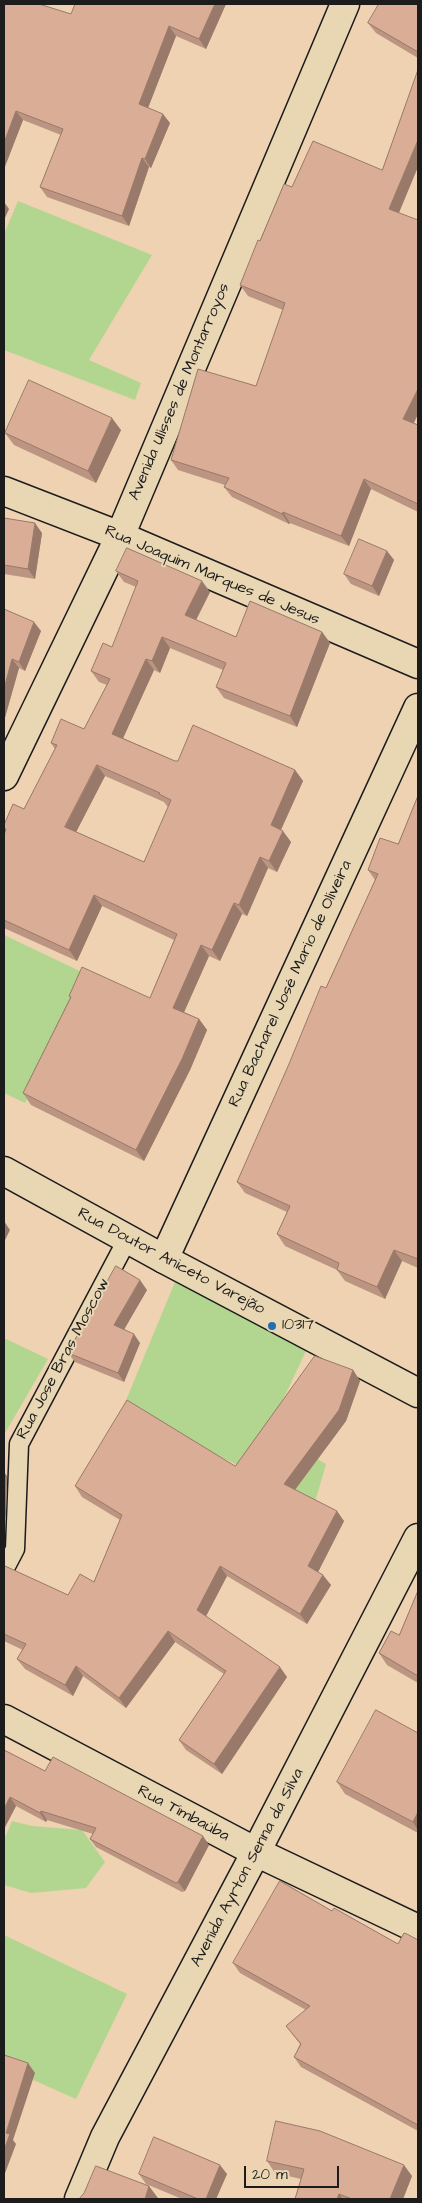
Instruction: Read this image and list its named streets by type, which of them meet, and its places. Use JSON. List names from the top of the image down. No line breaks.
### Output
{"streets":{"street":["Avenida Ulisses de Montarroyos","Rua Joaquim Marques de Jesus","Rua Bacharel José Mario de Oliveira","Rua Doutor Aniceto Varejão","Rua Timbaúba","Avenida Ayrton Senna da Silva"],"lane":["Rua Jose Bras Moscow"]},"crossings":[["Avenida Ulisses de Montarroyos","Rua Joaquim Marques de Jesus"],["Rua Bacharel José Mario de Oliveira","Rua Doutor Aniceto Varejão"],["Rua Doutor Aniceto Varejão","Rua Jose Bras Moscow"],["Rua Timbaúba","Avenida Ayrton Senna da Silva"]],"places":["10317"],"scale_bar":"20 m"}
